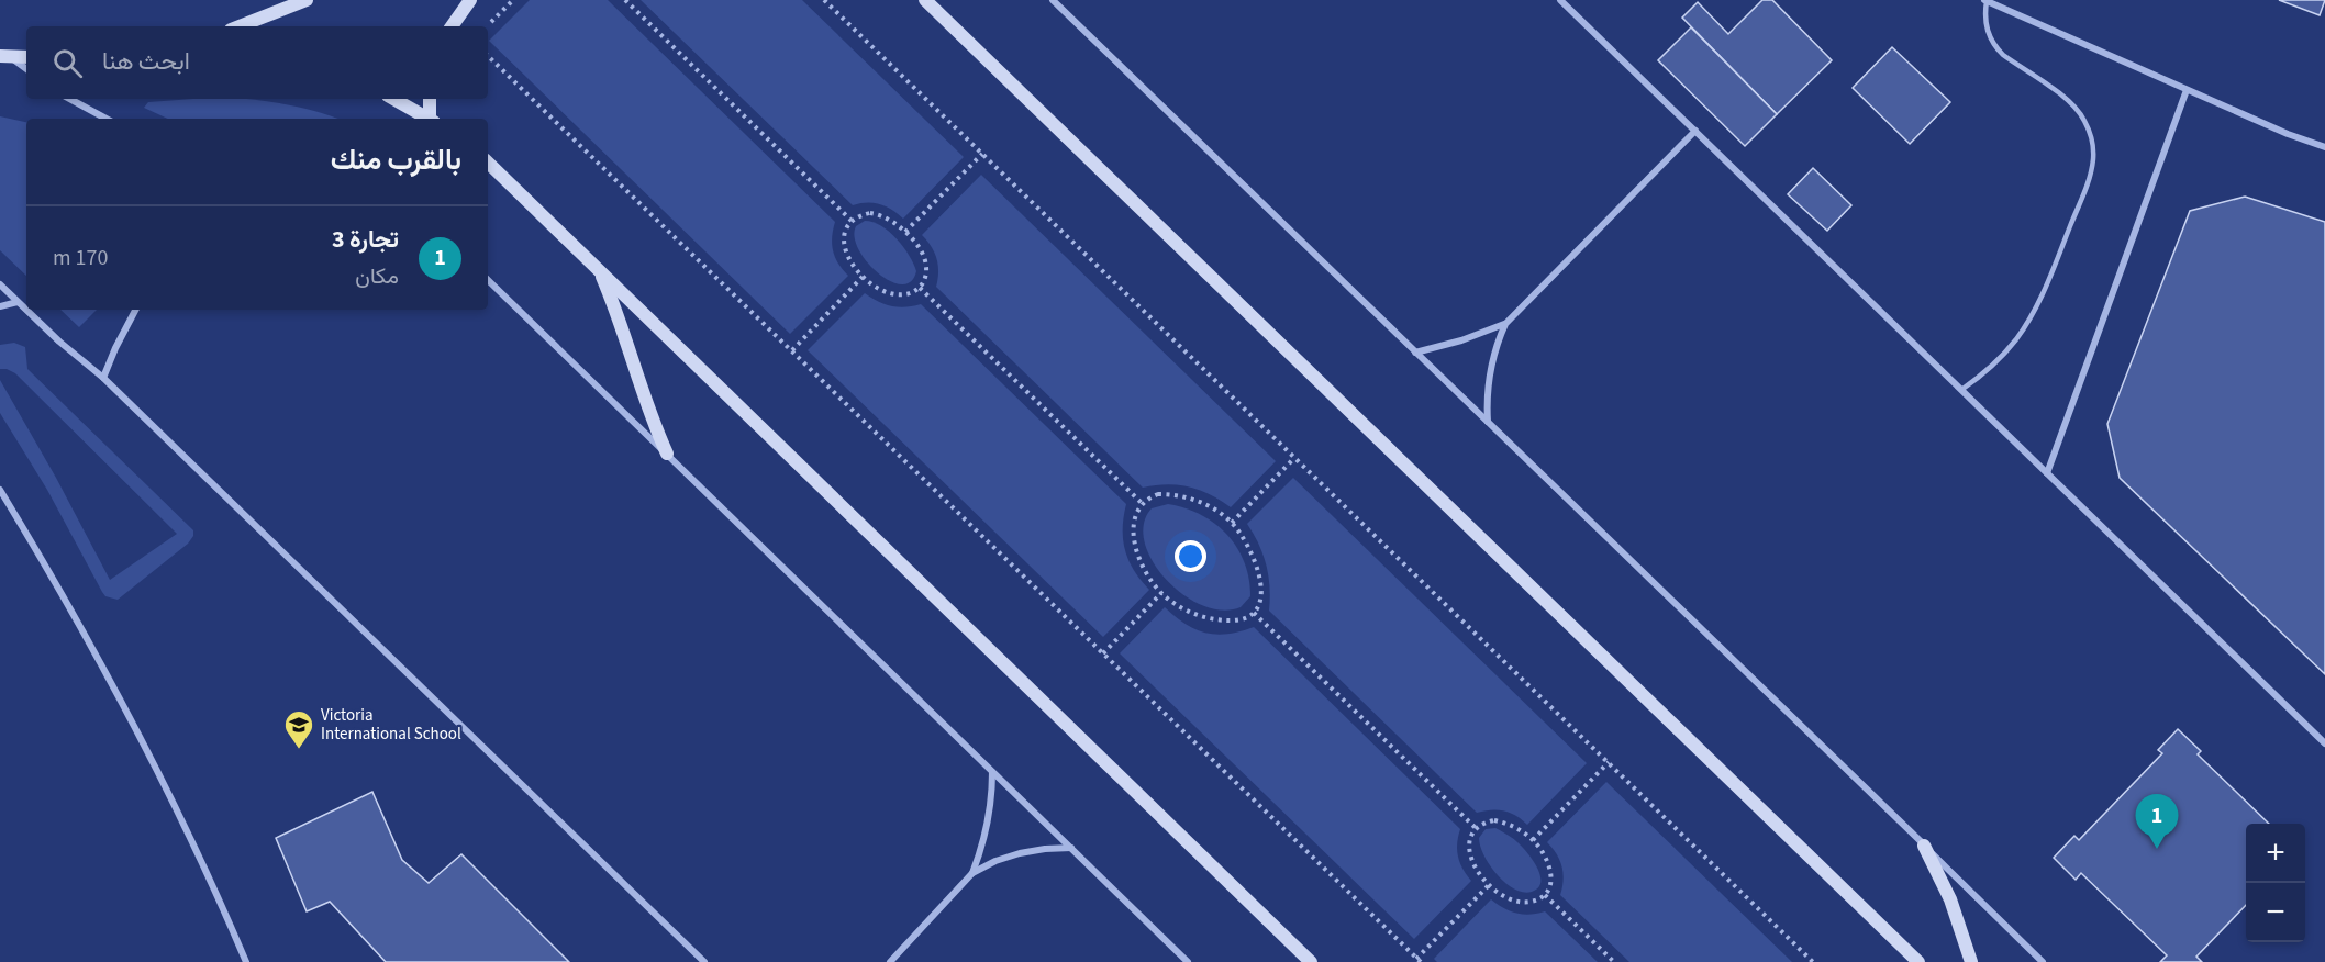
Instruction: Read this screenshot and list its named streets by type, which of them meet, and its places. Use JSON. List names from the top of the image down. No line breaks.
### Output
{"places":{"school or university":["Victoria International School"]},"page":{"search":"ابحث هنا","heading":"بالقرب منك","list":[{"mark":"1","name":"تجارة 3","note":"مكان","value":"170 m"}],"pins":"1","map_buttons":["+","−"]}}
